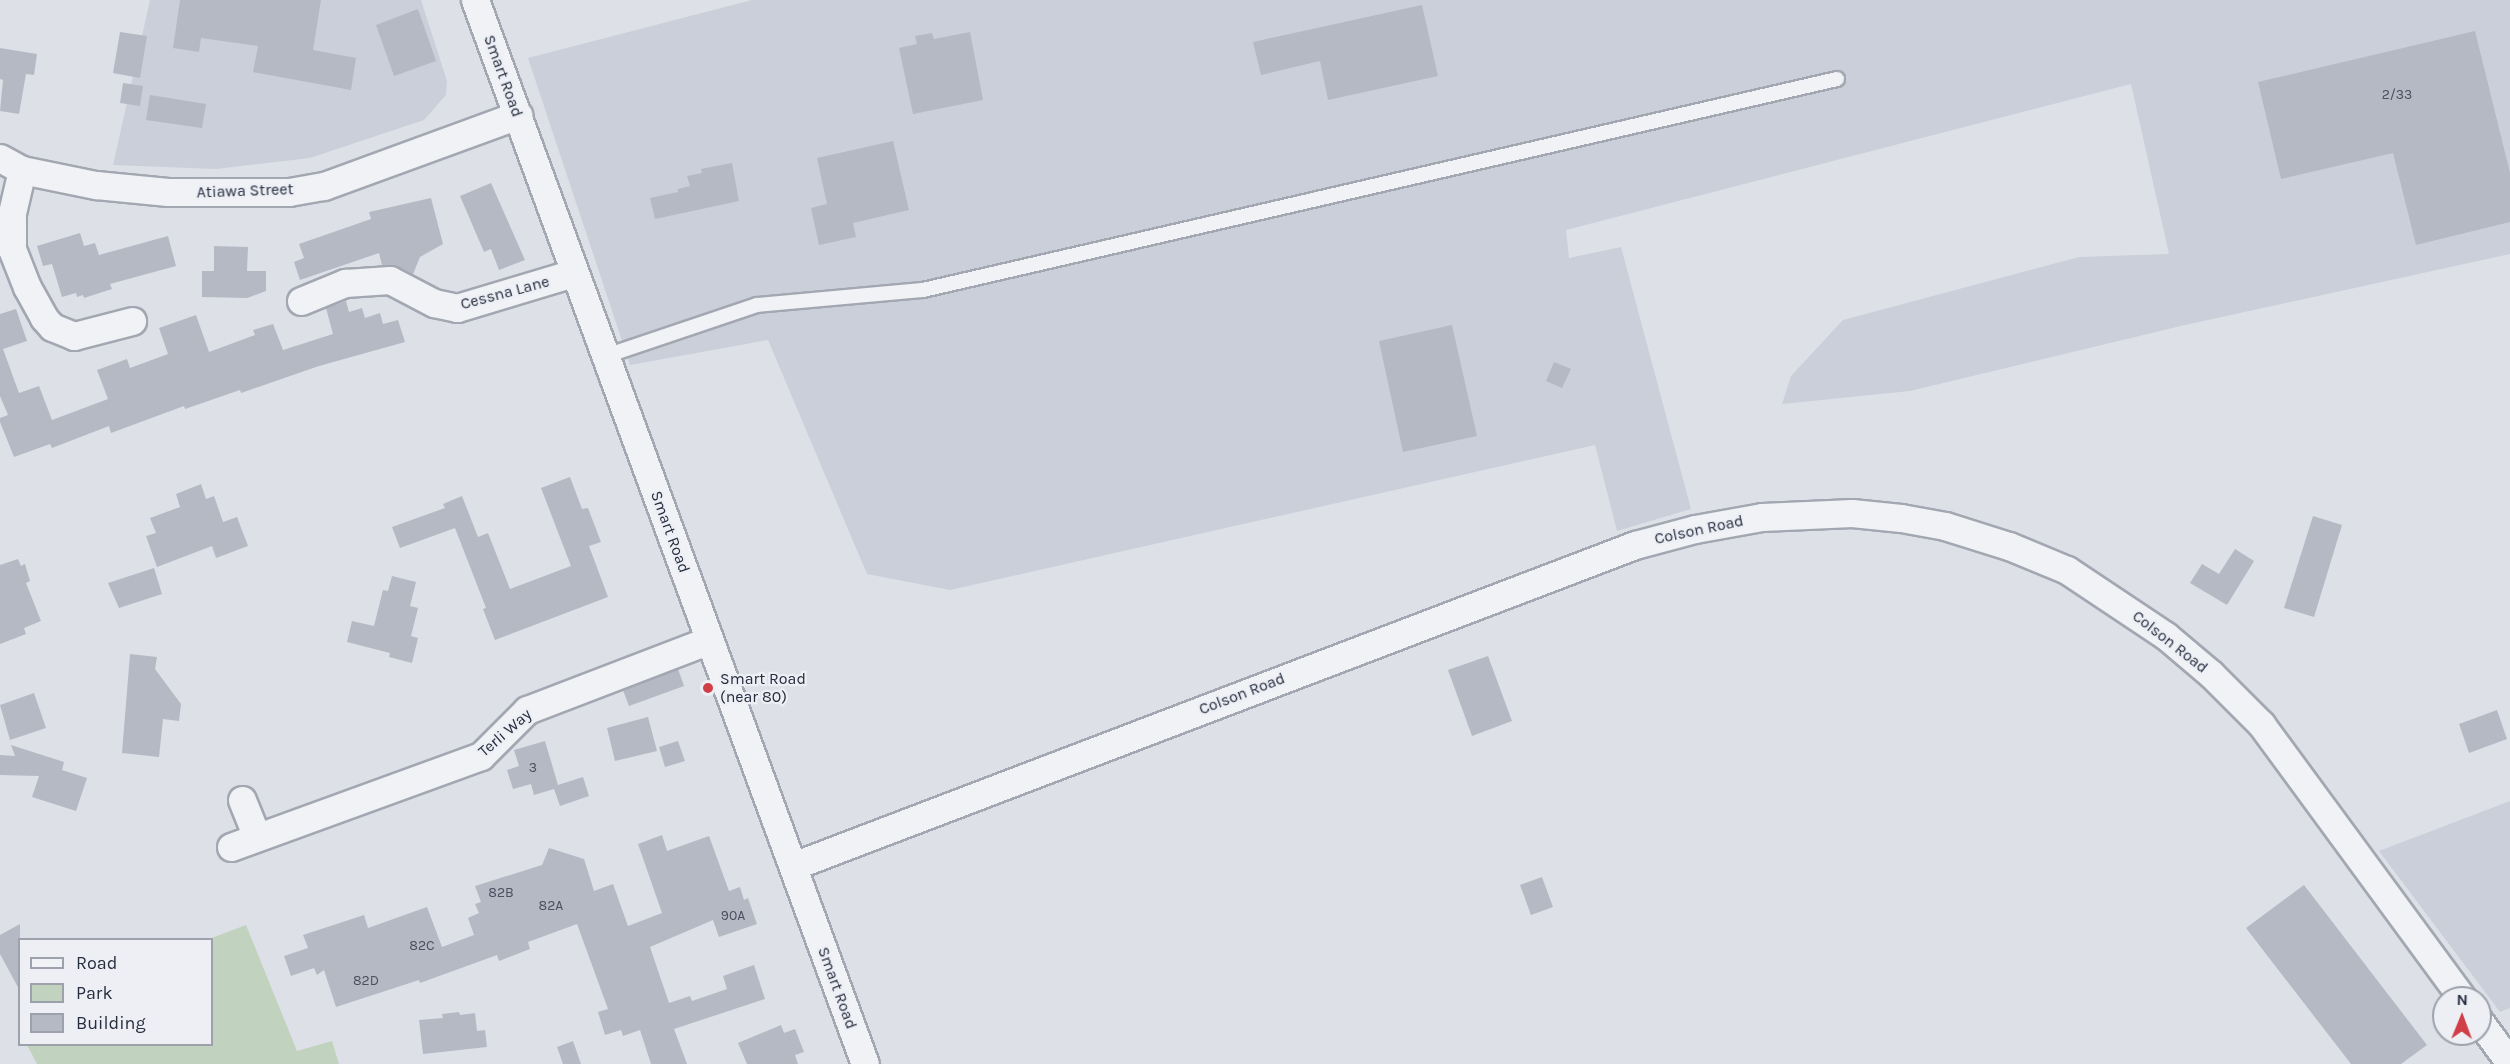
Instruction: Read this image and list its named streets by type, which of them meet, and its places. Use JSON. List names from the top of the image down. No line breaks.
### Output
{"streets":{"street":["Smart Road","Atiawa Street","Cessna Lane","Colson Road","Terli Way"]},"crossings":[["Smart Road","Atiawa Street"],["Smart Road","Cessna Lane"],["Smart Road","Colson Road"],["Smart Road","Terli Way"]],"places":["Smart Road (near 80)"],"house_numbers":["2/33","3","82B","82A","90A","82C","82D"],"legend":["Road","Park","Building"],"north":"top"}
